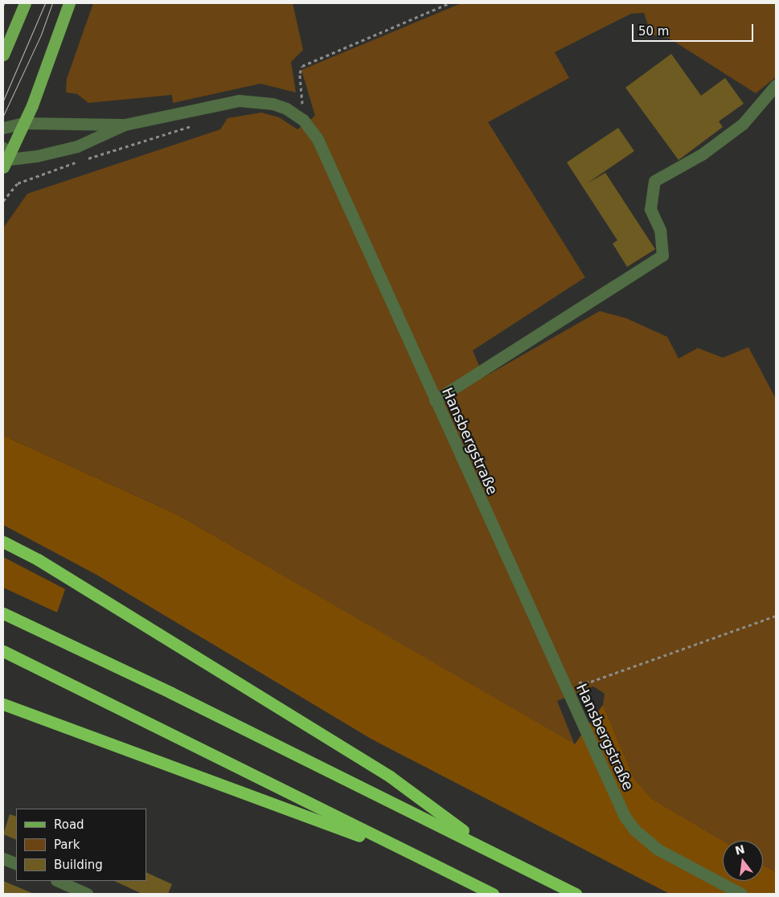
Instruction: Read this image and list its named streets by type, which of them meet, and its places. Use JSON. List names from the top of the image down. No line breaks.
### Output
{"streets":{"street":["Hansbergstraße"]},"legend":["Road","Park","Building"],"scale_bar":"50 m","north":"top"}
